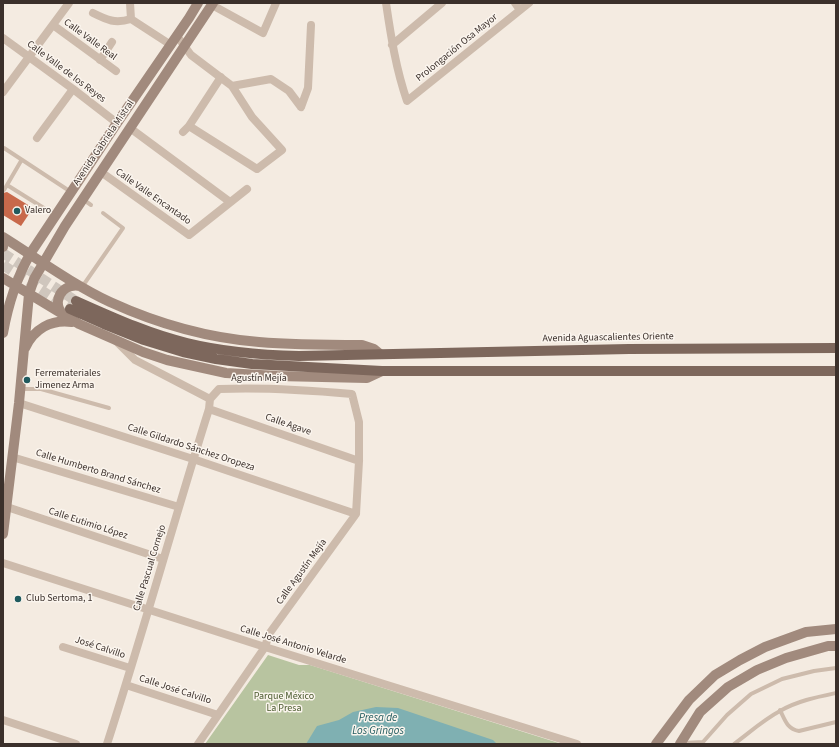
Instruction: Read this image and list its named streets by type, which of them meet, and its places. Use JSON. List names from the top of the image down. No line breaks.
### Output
{"streets":{"main road":["Avenida Gabriela Mistral","Avenida Aguascalientes Oriente"],"street":["Calle Valle Real","Prolongación Osa Mayor","Calle Valle de los Reyes","Calle Valle Encantado","Agustín Mejía","Calle Agave","Calle Gildardo Sánchez Oropeza","Calle Humberto Brand Sánchez","Calle Eutimio López","Calle Pascual Cornejo","Calle Agustín Mejía","Calle José Antonio Velarde","José Calvillo","Calle José Calvillo"]},"crossings":[["Calle Valle Real","Calle Valle de los Reyes"],["Calle Valle de los Reyes","Avenida Gabriela Mistral"],["Avenida Gabriela Mistral","Calle Valle Encantado"],["Avenida Gabriela Mistral","Avenida Aguascalientes Oriente"],["Avenida Gabriela Mistral","Calle Gildardo Sánchez Oropeza"],["Avenida Gabriela Mistral","Calle Humberto Brand Sánchez"],["Avenida Gabriela Mistral","Calle Eutimio López"],["Agustín Mejía","Calle Agave"],["Agustín Mejía","Calle Pascual Cornejo"],["Calle Agave","Calle Pascual Cornejo"],["Calle Gildardo Sánchez Oropeza","Calle Pascual Cornejo"],["Calle Gildardo Sánchez Oropeza","Calle Agustín Mejía"],["Calle Humberto Brand Sánchez","Calle Pascual Cornejo"],["Calle Eutimio López","Calle Pascual Cornejo"],["Calle Pascual Cornejo","Calle José Antonio Velarde"],["Calle Pascual Cornejo","José Calvillo"],["Calle Pascual Cornejo","Calle José Calvillo"],["Calle Agustín Mejía","Calle José Antonio Velarde"],["Calle Agustín Mejía","Calle José Calvillo"]],"water":["Presa de Los Gringos"],"parks":["Parque México La Presa"],"places":["Valero","Ferremateriales Jimenez Arma","Club Sertoma, 1"]}
